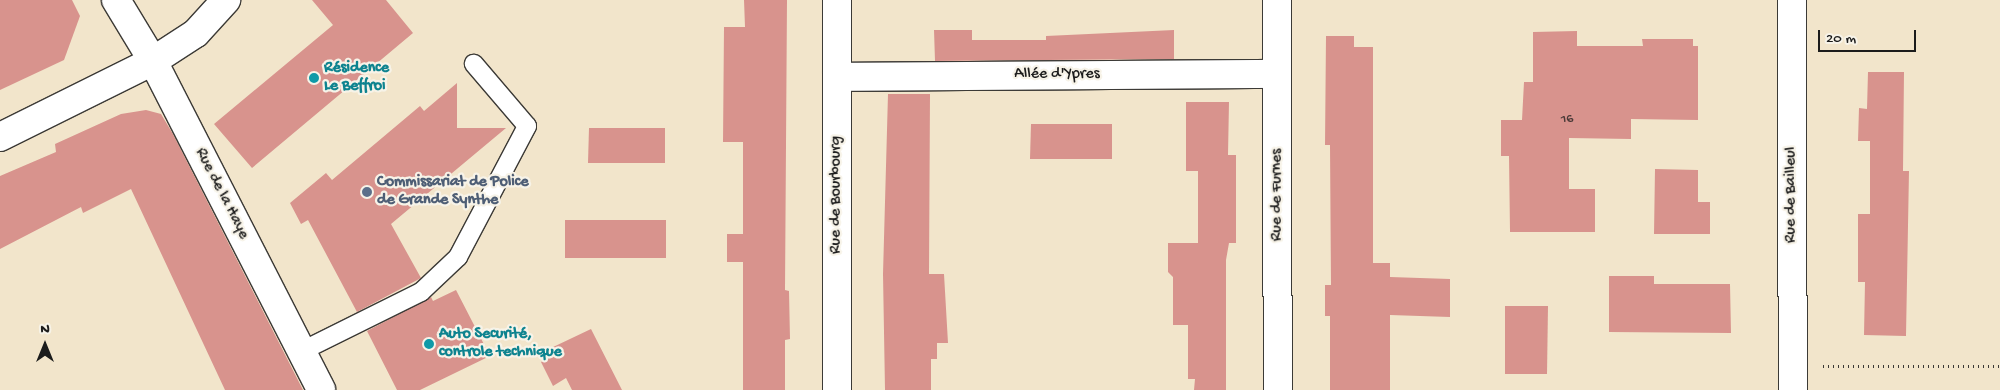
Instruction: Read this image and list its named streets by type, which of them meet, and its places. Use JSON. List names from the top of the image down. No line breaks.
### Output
{"streets":{"street":["Allée d'Ypres","Rue de la Haye","Rue de Bourbourg","Rue de Furnes","Rue de Bailleul"]},"crossings":[["Allée d'Ypres","Rue de Bourbourg"],["Allée d'Ypres","Rue de Furnes"]],"places":["Résidence Le Beffroi","Commissariat de Police de Grande Synthe","Auto Securité, controle technique"],"house_numbers":["16"],"scale_bar":"20 m","north":"top"}
